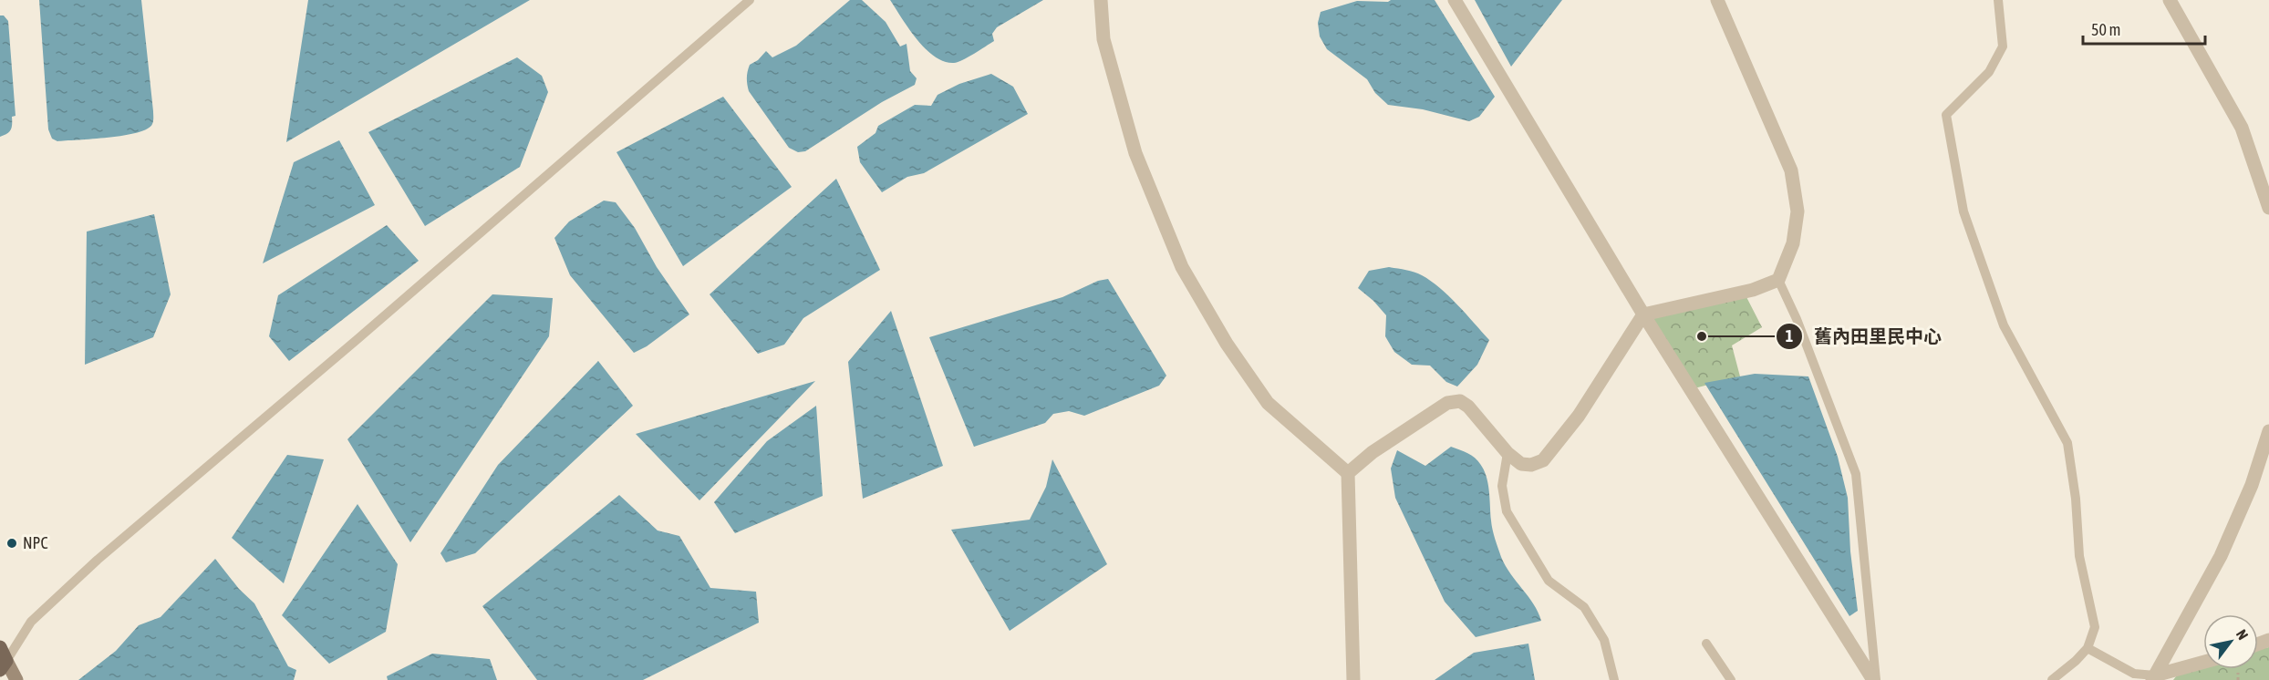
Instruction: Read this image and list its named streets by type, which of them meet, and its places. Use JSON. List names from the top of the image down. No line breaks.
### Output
{"places":["舊內田里民中心","NPC"],"scale_bar":"50 m","north":"top right"}
